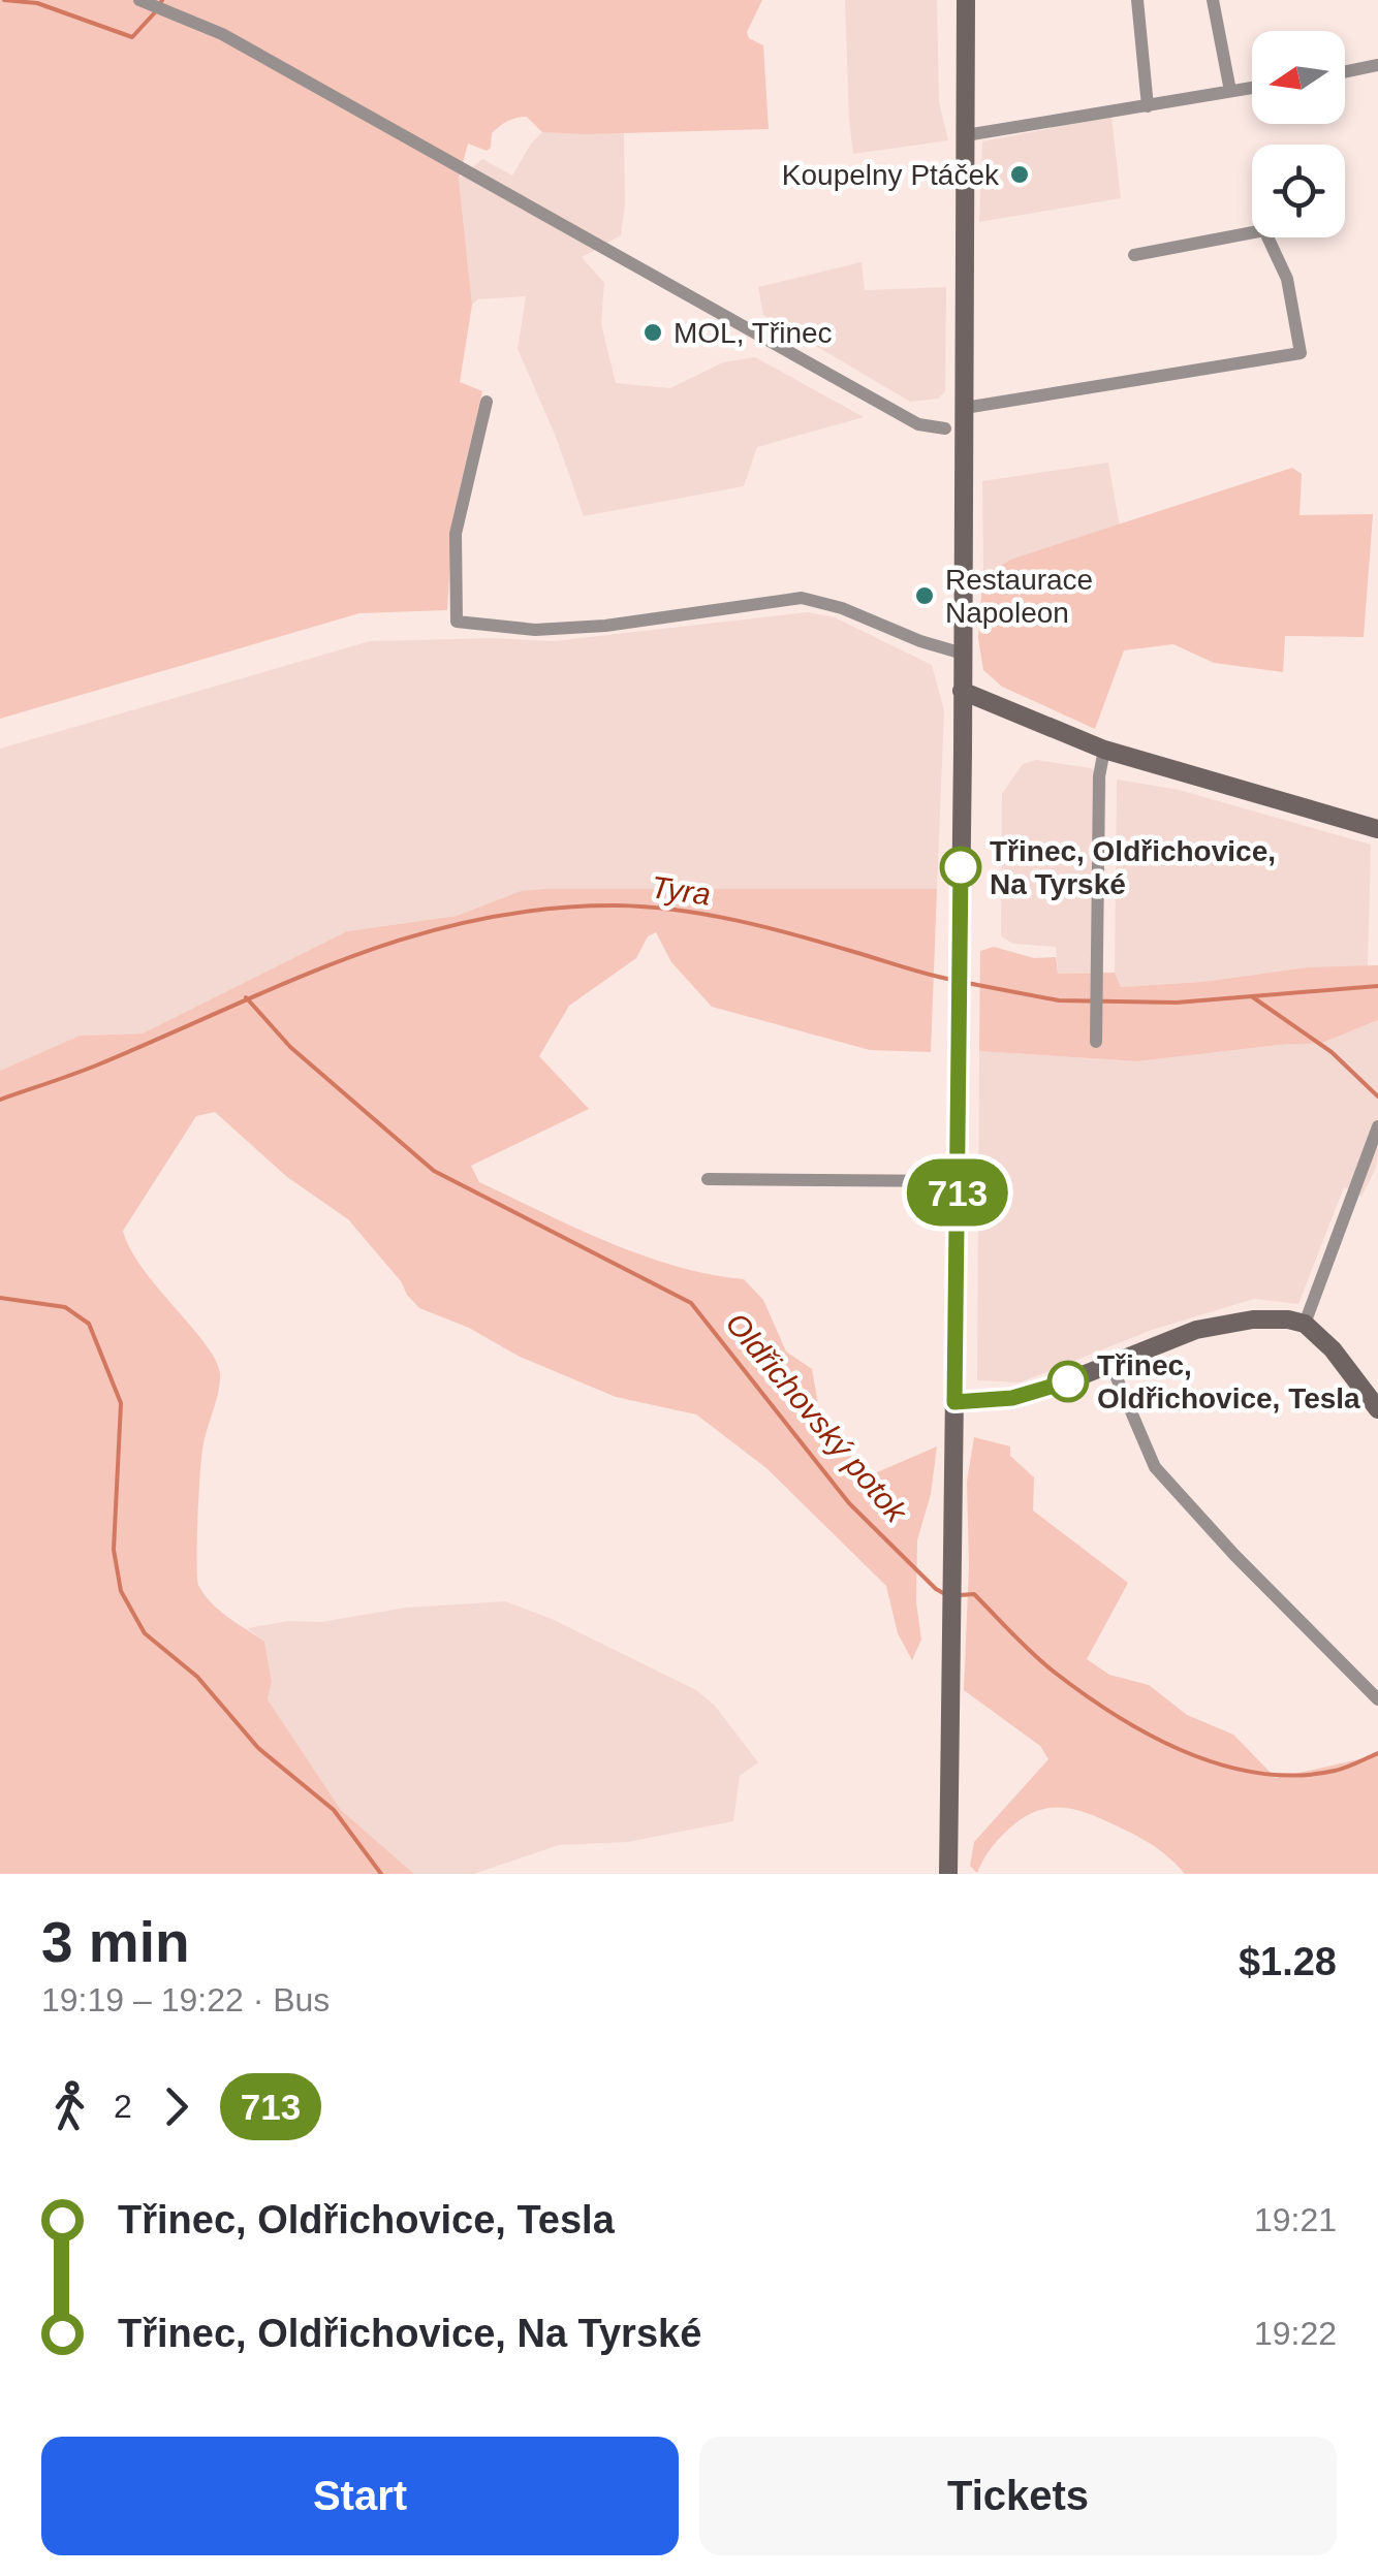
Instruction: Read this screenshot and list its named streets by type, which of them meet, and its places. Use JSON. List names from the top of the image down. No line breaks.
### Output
{"water":["Tyra","Oldřichovský potok"],"places":["Koupelny Ptáček","MOL, Třinec","Restaurace Napoleon","Třinec, Oldřichovice, Na Tyrské","Třinec, Oldřichovice, Tesla"],"lines":["bus line 713"],"north":"left","page":{"on_map":"713","heading":["3 min","19:19 – 19:22 · Bus","$1.28"],"legs":["2","713"],"list":[{"name":"Třinec, Oldřichovice, Tesla","value":"19:21"},{"name":"Třinec, Oldřichovice, Na Tyrské","value":"19:22"}],"buttons":["Start","Tickets"]}}
